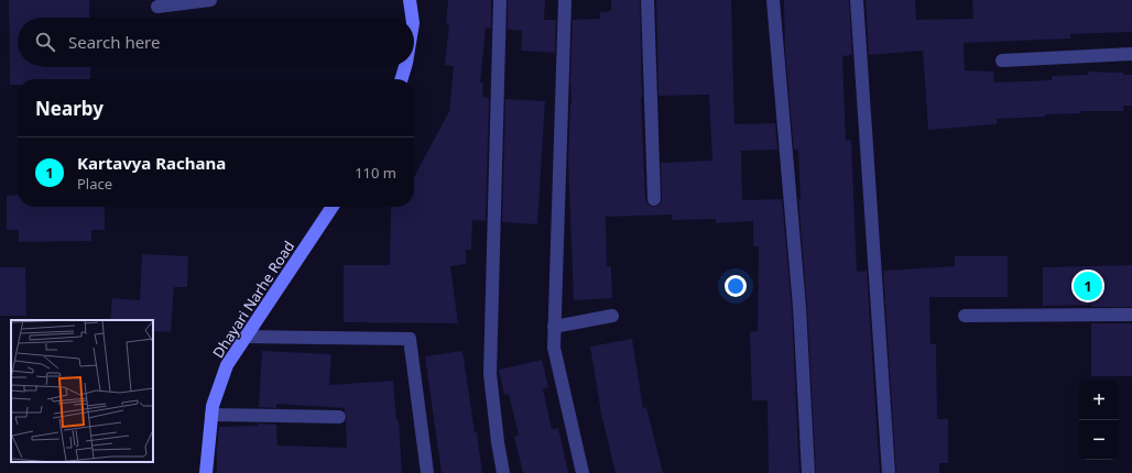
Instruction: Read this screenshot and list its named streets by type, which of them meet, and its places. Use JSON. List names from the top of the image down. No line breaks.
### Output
{"streets":{"street":["Dhayari Narhe Road"]},"page":{"search":"Search here","heading":"Nearby","list":[{"mark":"1","name":"Kartavya Rachana","note":"Place","value":"110 m"}],"pins":"1","map_buttons":["+","−"]}}
